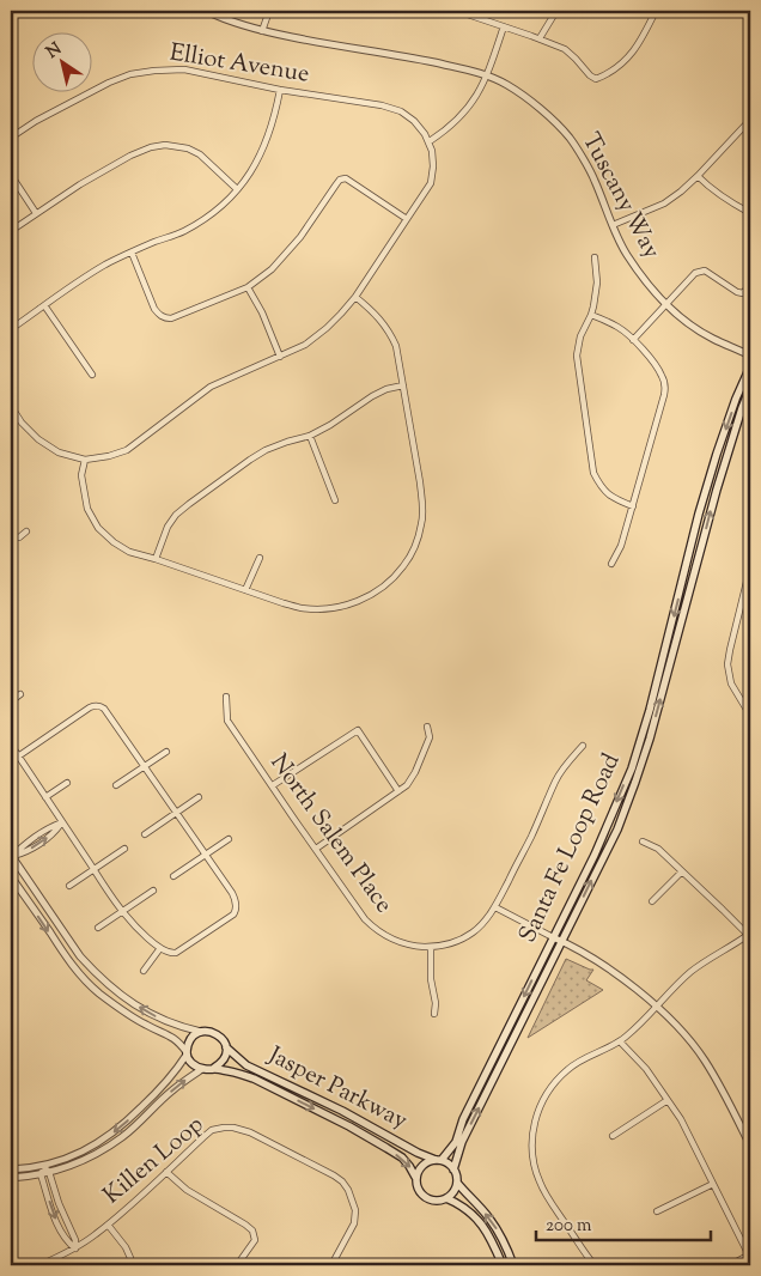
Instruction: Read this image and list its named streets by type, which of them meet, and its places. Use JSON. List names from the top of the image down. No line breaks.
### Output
{"streets":{"main road":["Santa Fe Loop Road","Jasper Parkway"],"street":["Elliot Avenue","Tuscany Way","North Salem Place","Killen Loop"]},"crossings":[["Santa Fe Loop Road","Jasper Parkway"]],"scale_bar":"200 m","north":"top left"}
